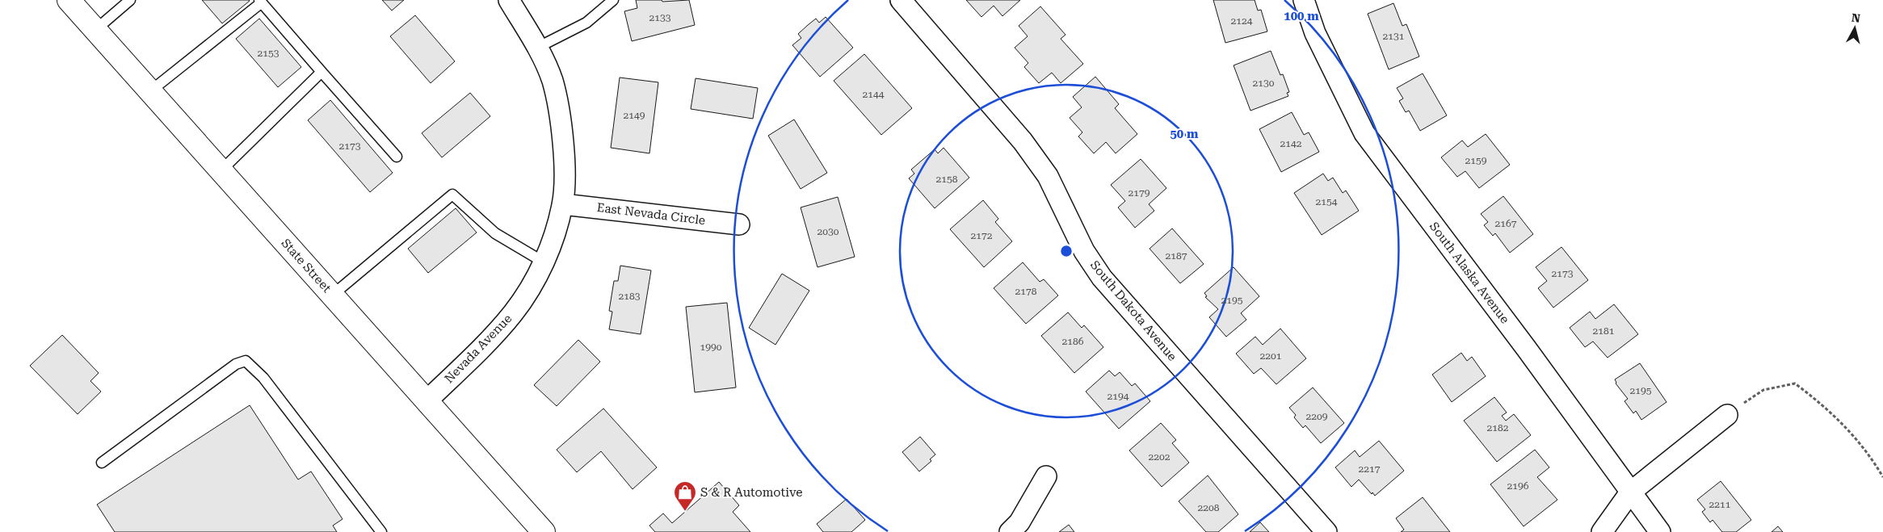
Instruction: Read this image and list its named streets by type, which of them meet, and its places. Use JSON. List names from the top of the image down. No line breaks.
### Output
{"streets":{"main road":["State Street"],"street":["East Nevada Circle","South Alaska Avenue","South Dakota Avenue","Nevada Avenue"]},"crossings":[["East Nevada Circle","Nevada Avenue"],["State Street","Nevada Avenue"]],"places":{"shop":["S & R Automotive"]},"house_numbers":["2133","2124","2131","2153","2130","2144","2149","2142","2173","2159","2158","2179","2154","2167","2030","2172","2187","2173","2178","2183","2195","2181","2186","1990","2201","2195","2194","2209","2182","2202","2217","2196","2211","2208"],"north":"top","rings":["100 m","50 m"]}
